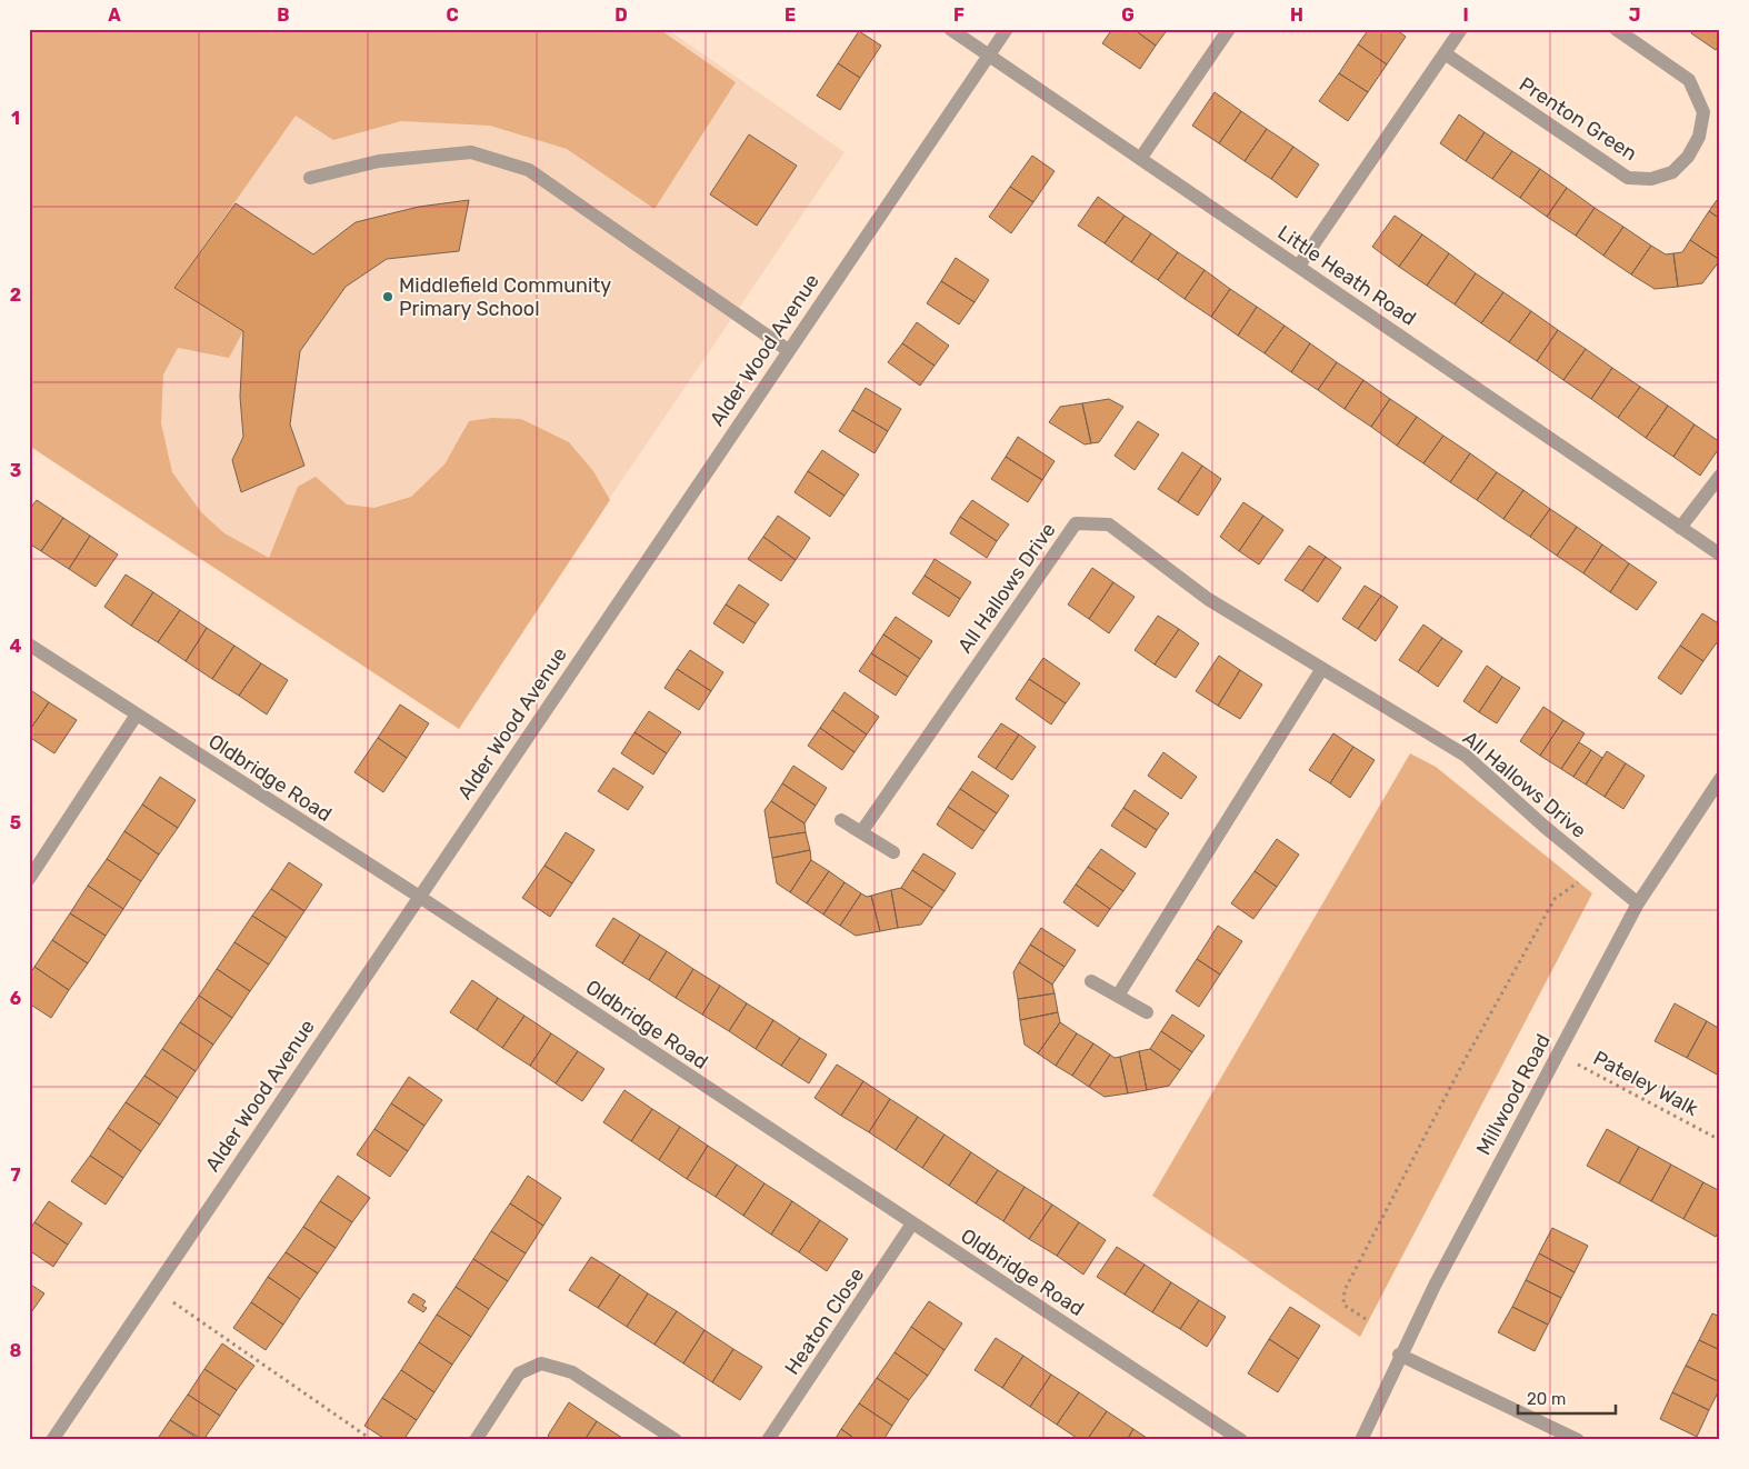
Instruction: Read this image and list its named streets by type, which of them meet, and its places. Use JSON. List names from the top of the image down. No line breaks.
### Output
{"streets":{"street":["Prenton Green","Little Heath Road","Alder Wood Avenue","All Hallows Drive","Oldbridge Road","Millwood Road","Heaton Close"],"path":["Pateley Walk"]},"crossings":[["Little Heath Road","Alder Wood Avenue"],["Alder Wood Avenue","Oldbridge Road"],["All Hallows Drive","Millwood Road"],["Oldbridge Road","Heaton Close"],["Pateley Walk","Millwood Road"]],"places":["Middlefield Community Primary School"],"scale_bar":"20 m","grid":{"columns":["A","B","C","D","E","F","G","H","I","J"],"rows":["1","2","3","4","5","6","7","8"]}}
